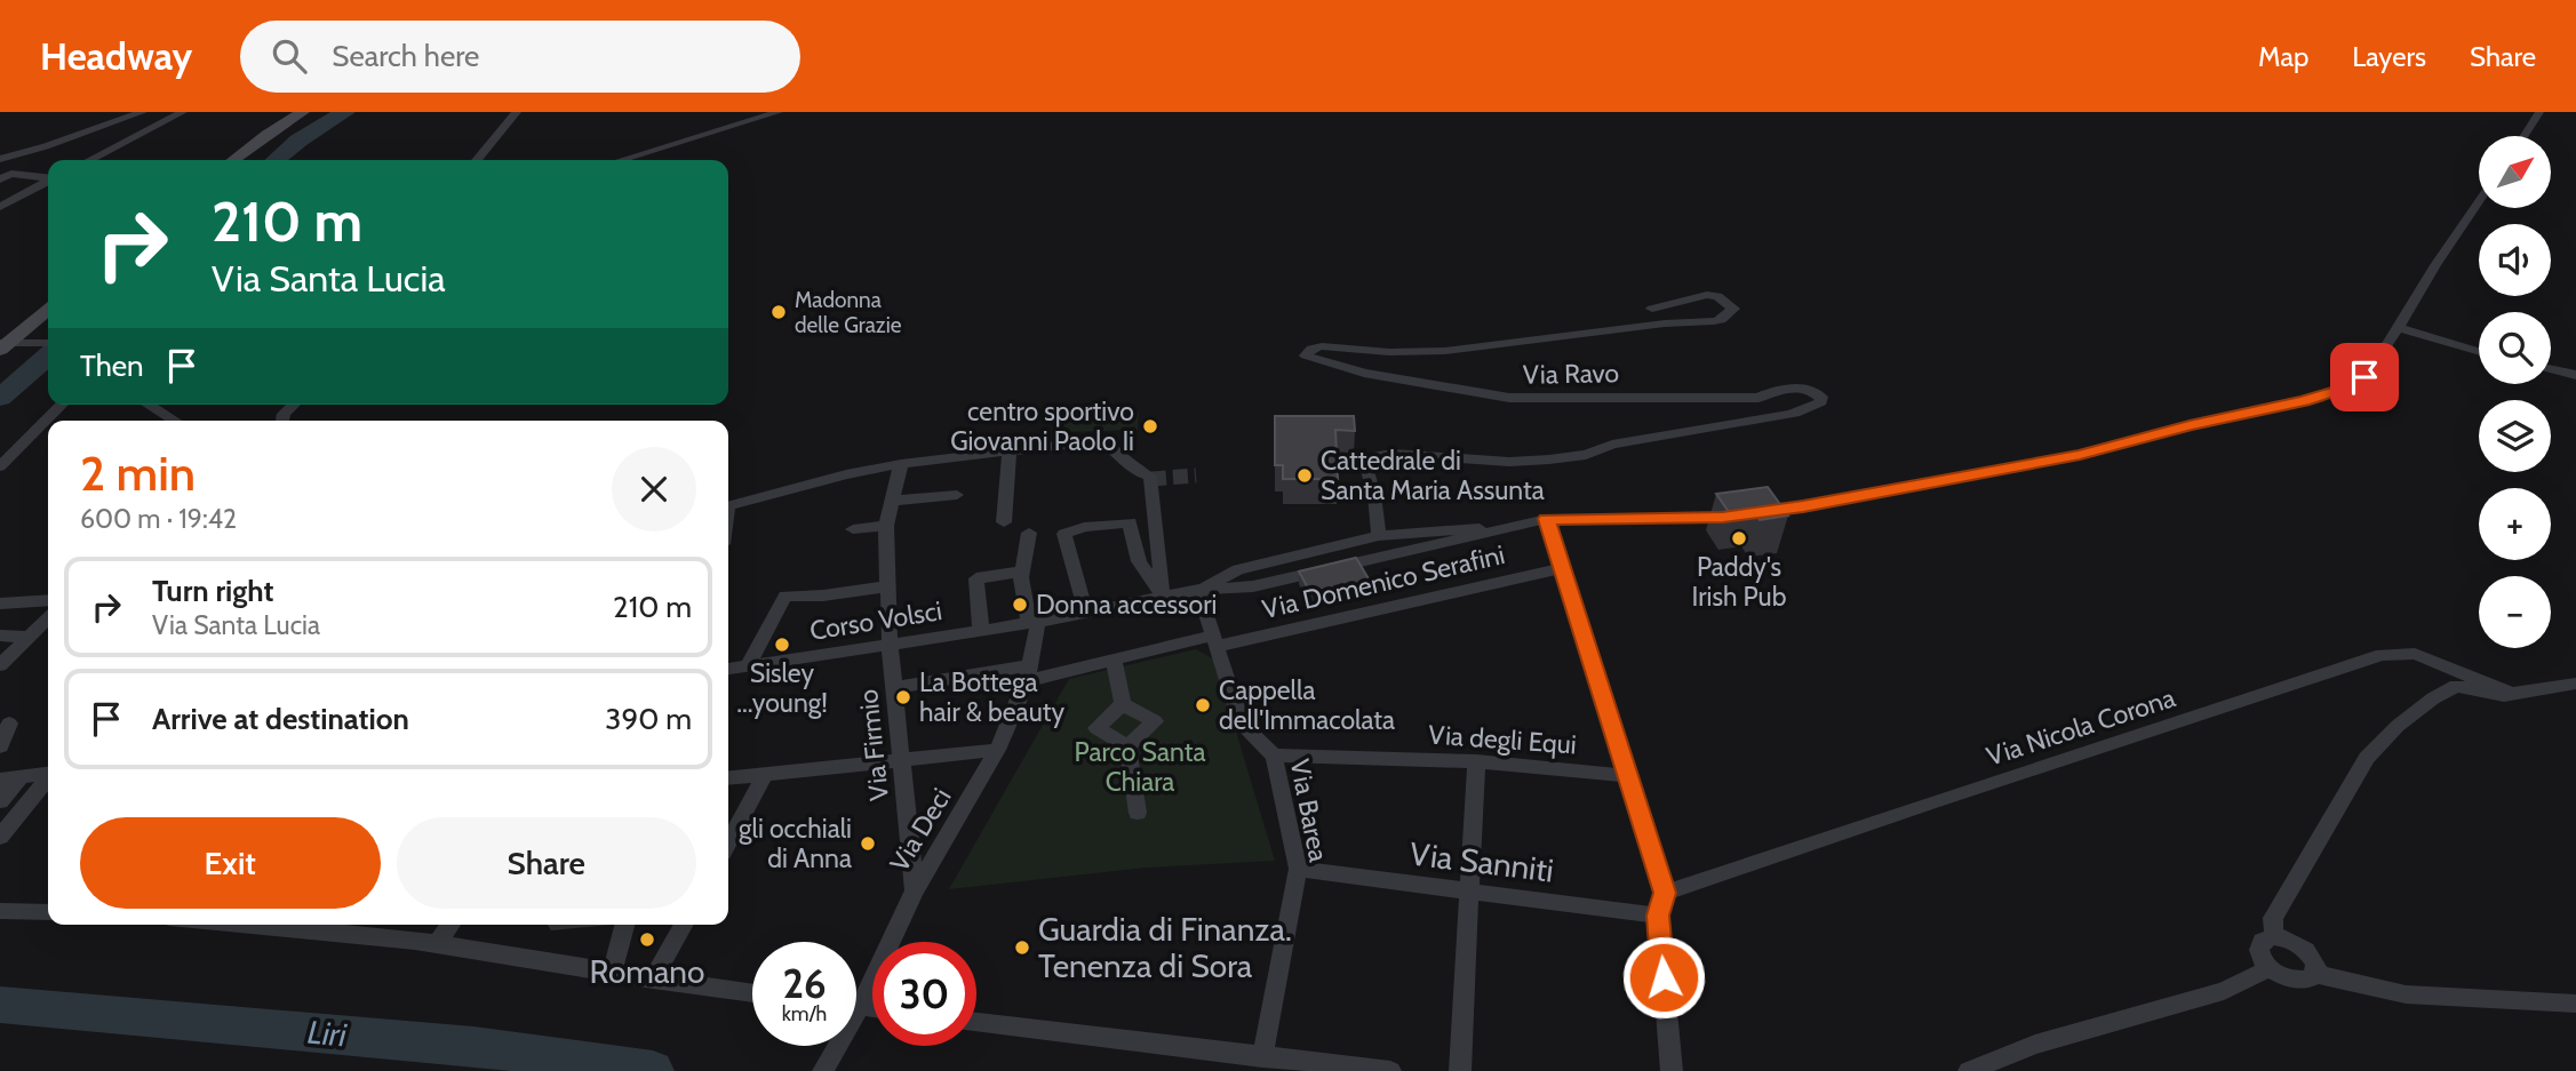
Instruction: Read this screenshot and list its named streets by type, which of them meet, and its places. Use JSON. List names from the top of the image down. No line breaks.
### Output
{"streets":{"street":["Via Ravo","Via Domenico Serafini","Corso Volsci","Via Nicola Corona","Via degli Equi","Via Firmio","Via Barea","Via Deci","Via Sanniti"]},"crossings":[["Via Domenico Serafini","Via Firmio"],["Via Domenico Serafini","Via Barea"],["Via Domenico Serafini","Via Deci"],["Corso Volsci","Via Firmio"],["Corso Volsci","Via Barea"],["Corso Volsci","Via Deci"],["Via degli Equi","Via Barea"],["Via Firmio","Via Deci"],["Via Barea","Via Sanniti"]],"water":["Liri"],"parks":["Parco Santa Chiara"],"places":["Madonna delle Grazie","centro sportivo Giovanni Paolo Ii","Cattedrale di Santa Maria Assunta","Paddy's Irish Pub","Donna accessori","Sisley ...young!","La Bottega hair & beauty","Cappella dell'Immacolata","gli occhiali di Anna","Romano","Guardia di Finanza. Tenenza di Sora"],"north":"top right","page":{"header":"Headway","search":"Search here","nav":["Map","Layers","Share"],"map_buttons":["+","−"],"turn":["210 m","Via Santa Lucia"],"then":"Then","heading":["2 min","600 m · 19:42"],"list":[{"name":"Turn right","note":"Via Santa Lucia","value":"210 m"},{"name":"Arrive at destination","value":"390 m"}],"buttons":["Exit","Share"],"speed":"26 km/h","limit":"30"}}
